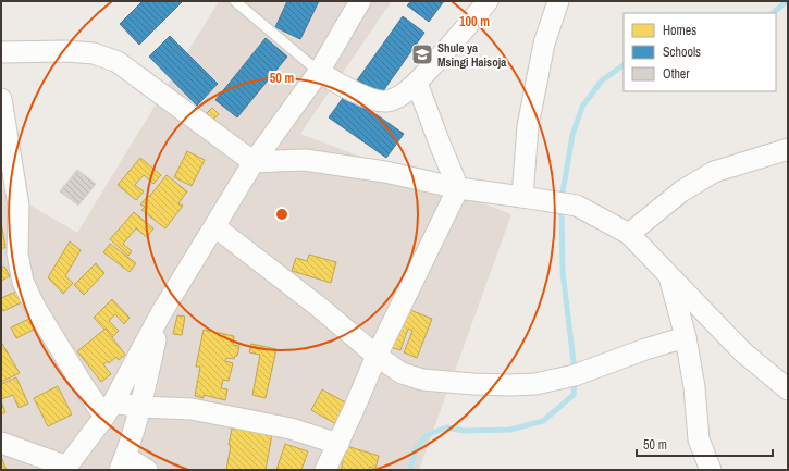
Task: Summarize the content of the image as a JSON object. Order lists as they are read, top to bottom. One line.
{"places":{"school or university":["Shule ya Msingi Haisoja"]},"legend":["Homes","Schools","Other"],"scale_bar":"50 m","rings":["100 m","50 m"]}
